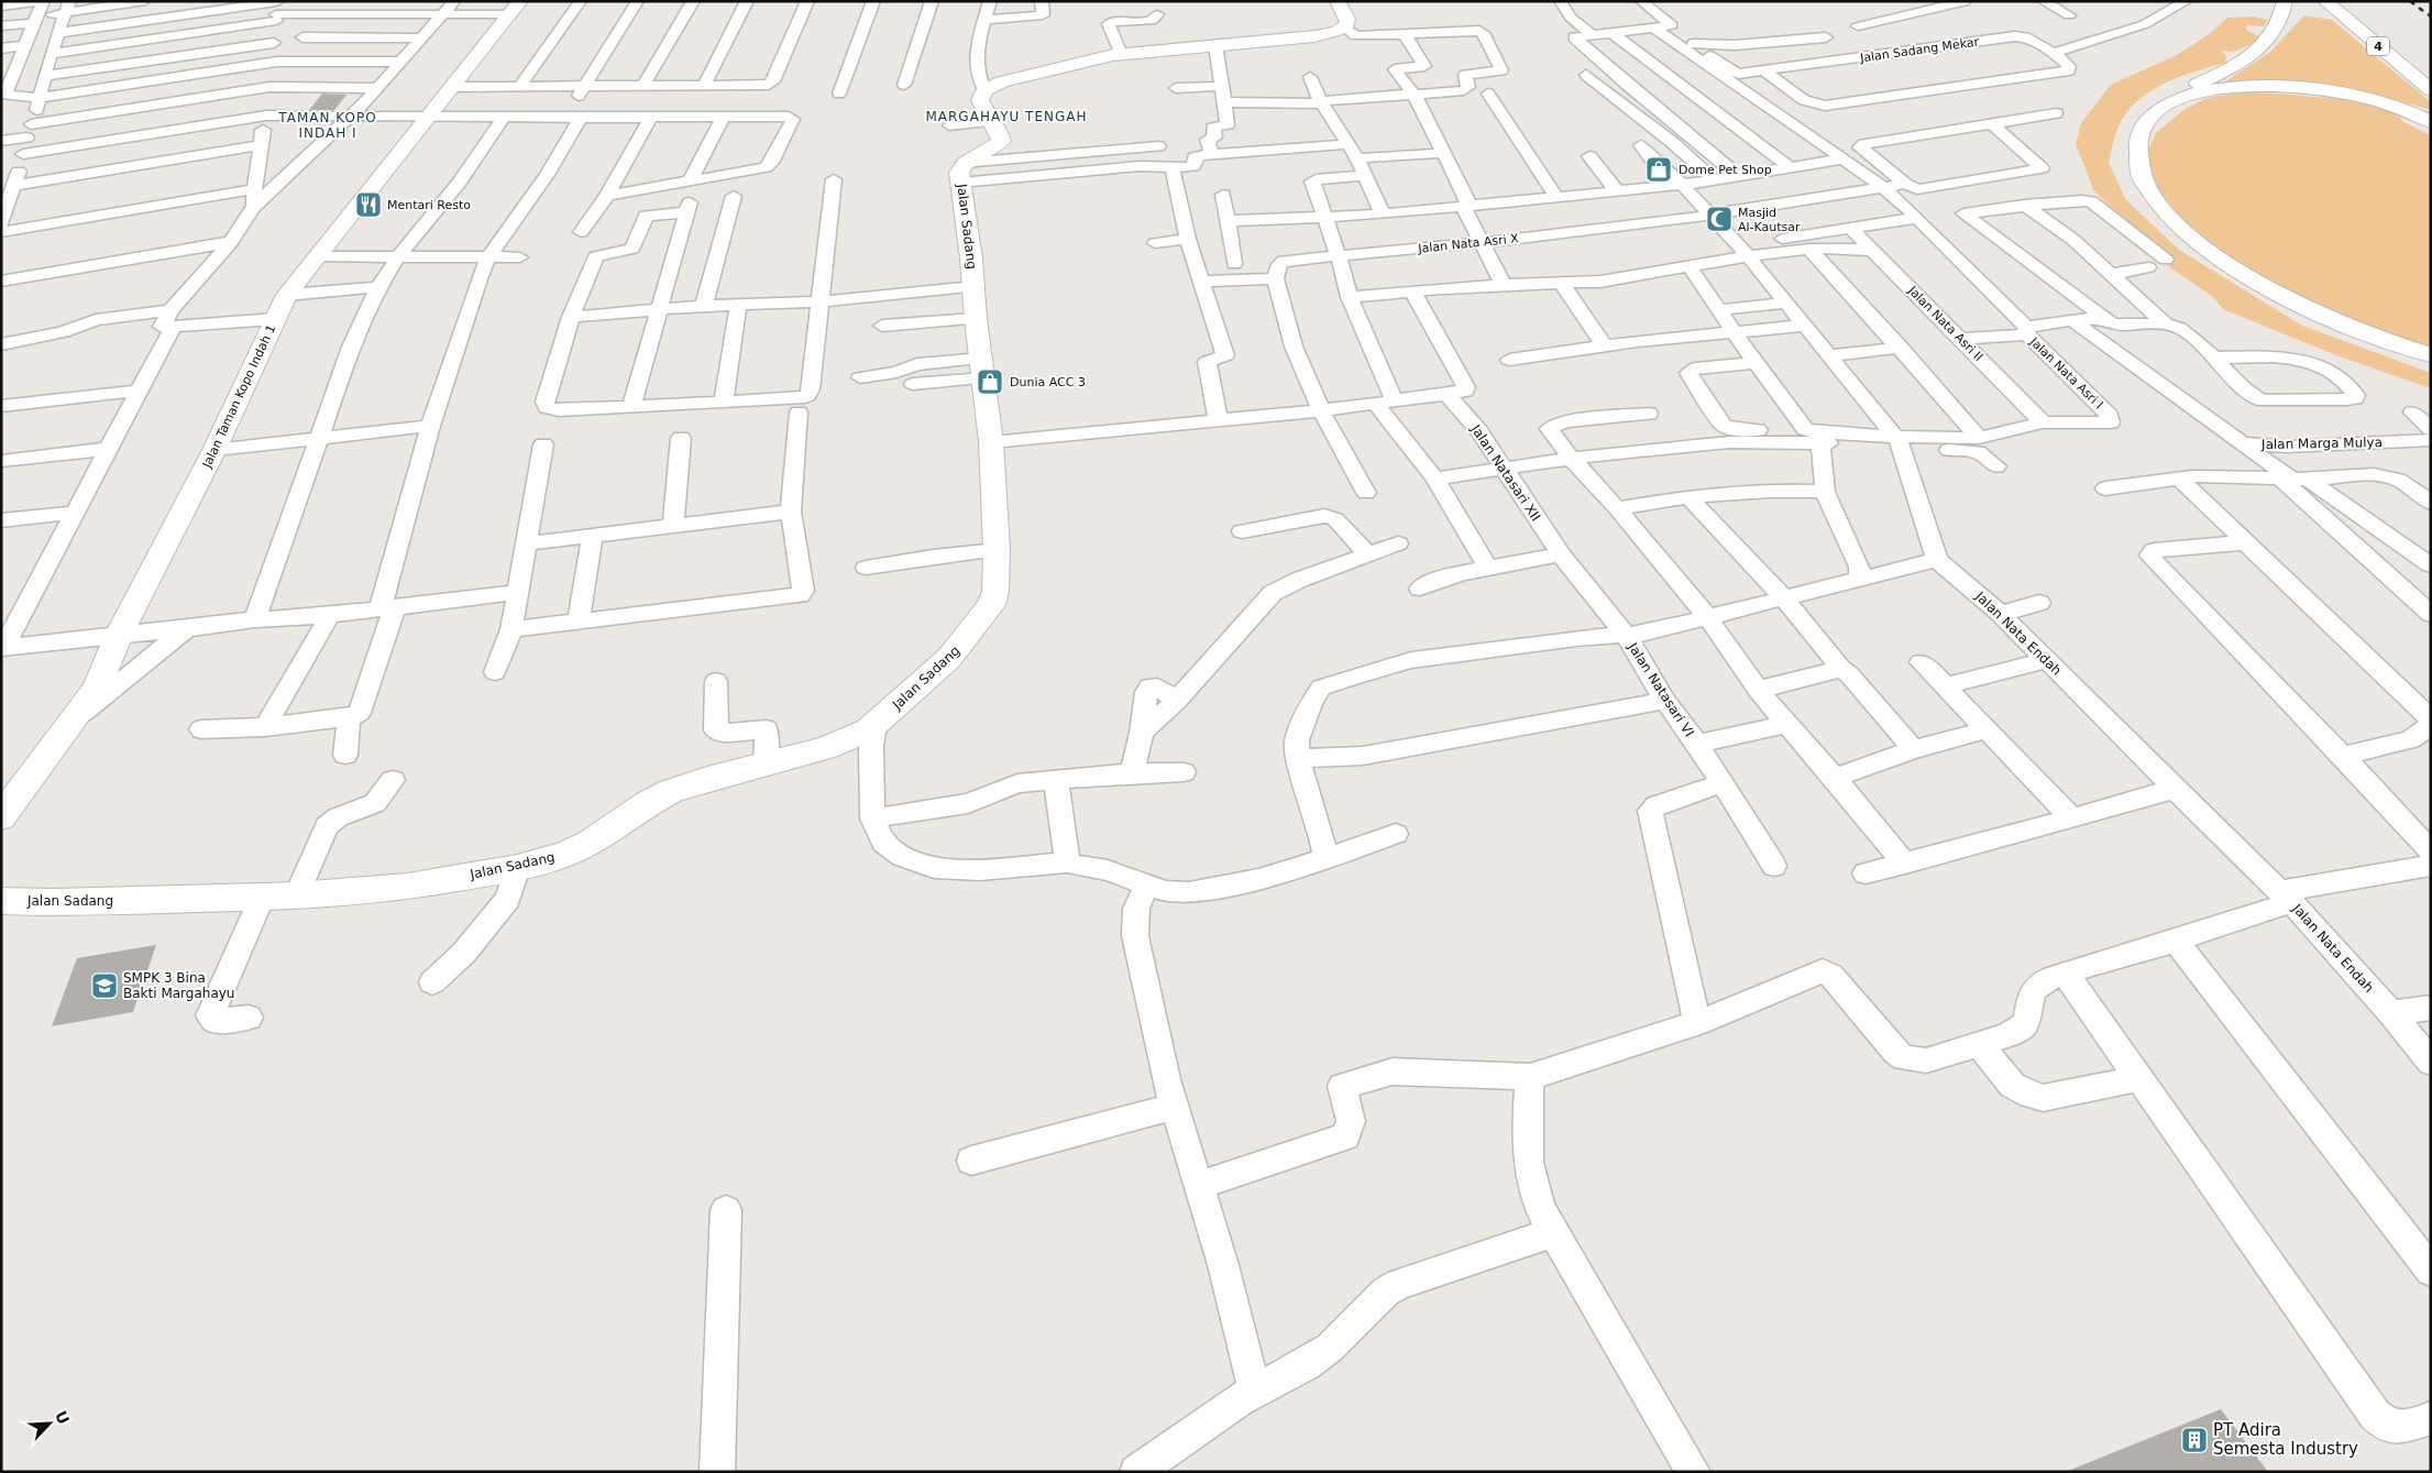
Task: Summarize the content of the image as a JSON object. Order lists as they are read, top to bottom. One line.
{"streets":{"main road":["4","Jalan Sadang","Jalan Taman Kopo Indah 1"],"street":["Jalan Sadang Mekar","Jalan Nata Asri X","Jalan Nata Asri II","Jalan Nata Asri I","Jalan Marga Mulya","Jalan Natasari XII","Jalan Nata Endah","Jalan Natasari VI"]},"crossings":[["Jalan Nata Asri II","Jalan Nata Asri I"],["Jalan Natasari XII","Jalan Natasari VI"]],"districts":["MARGAHAYU TENGAH","TAMAN KOPO INDAH I"],"places":{"shop":["Dome Pet Shop","Dunia ACC 3"],"restaurant":["Mentari Resto"],"mosque":["Masjid Al-Kautsar"],"school or university":["SMPK 3 Bina Bakti Margahayu"],"building":["PT Adira Semesta Industry"]},"north":"top right"}
